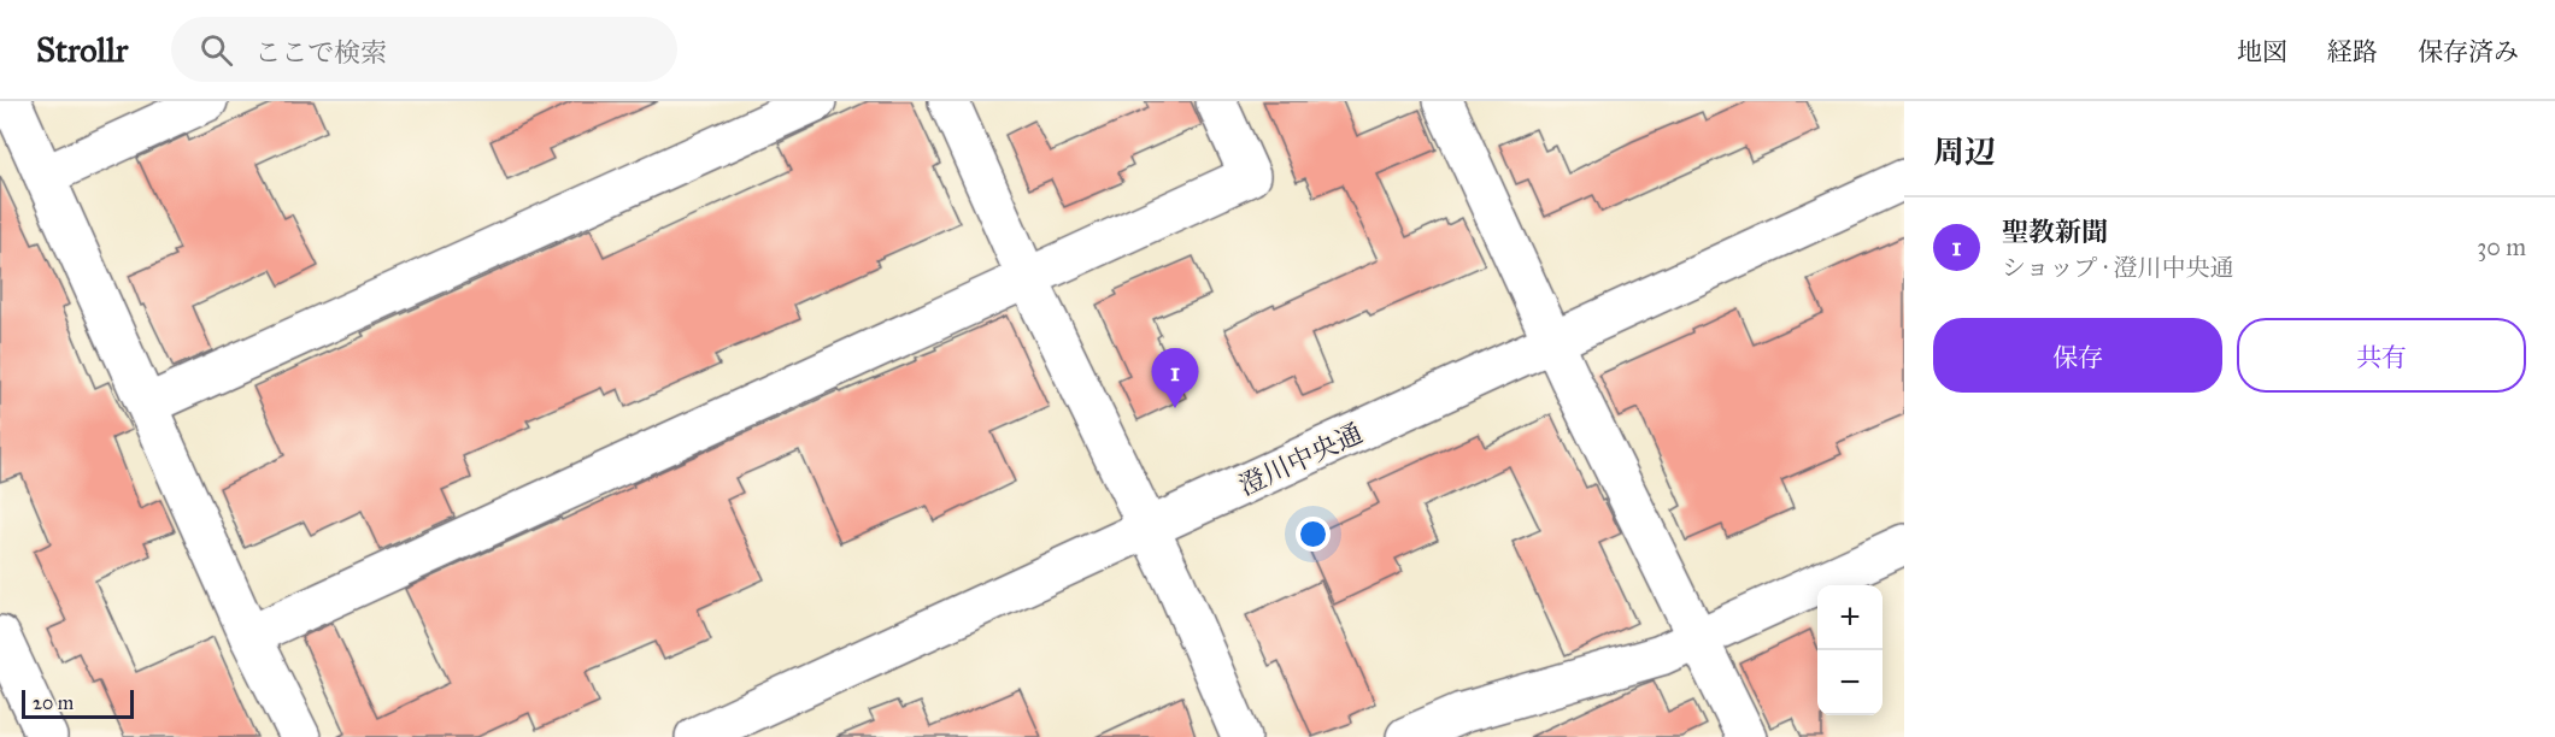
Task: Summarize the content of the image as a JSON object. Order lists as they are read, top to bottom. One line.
{"streets":{"street":["澄川中央通"]},"scale_bar":"20 m","page":{"header":"Strollr","search":"ここで検索","nav":["地図","経路","保存済み"],"heading":"周辺","list":[{"mark":"1","name":"聖教新聞","note":"ショップ · 澄川中央通","value":"30 m"}],"buttons":["保存","共有"],"pins":"1","map_buttons":["+","−"],"scale":"20 m"}}
